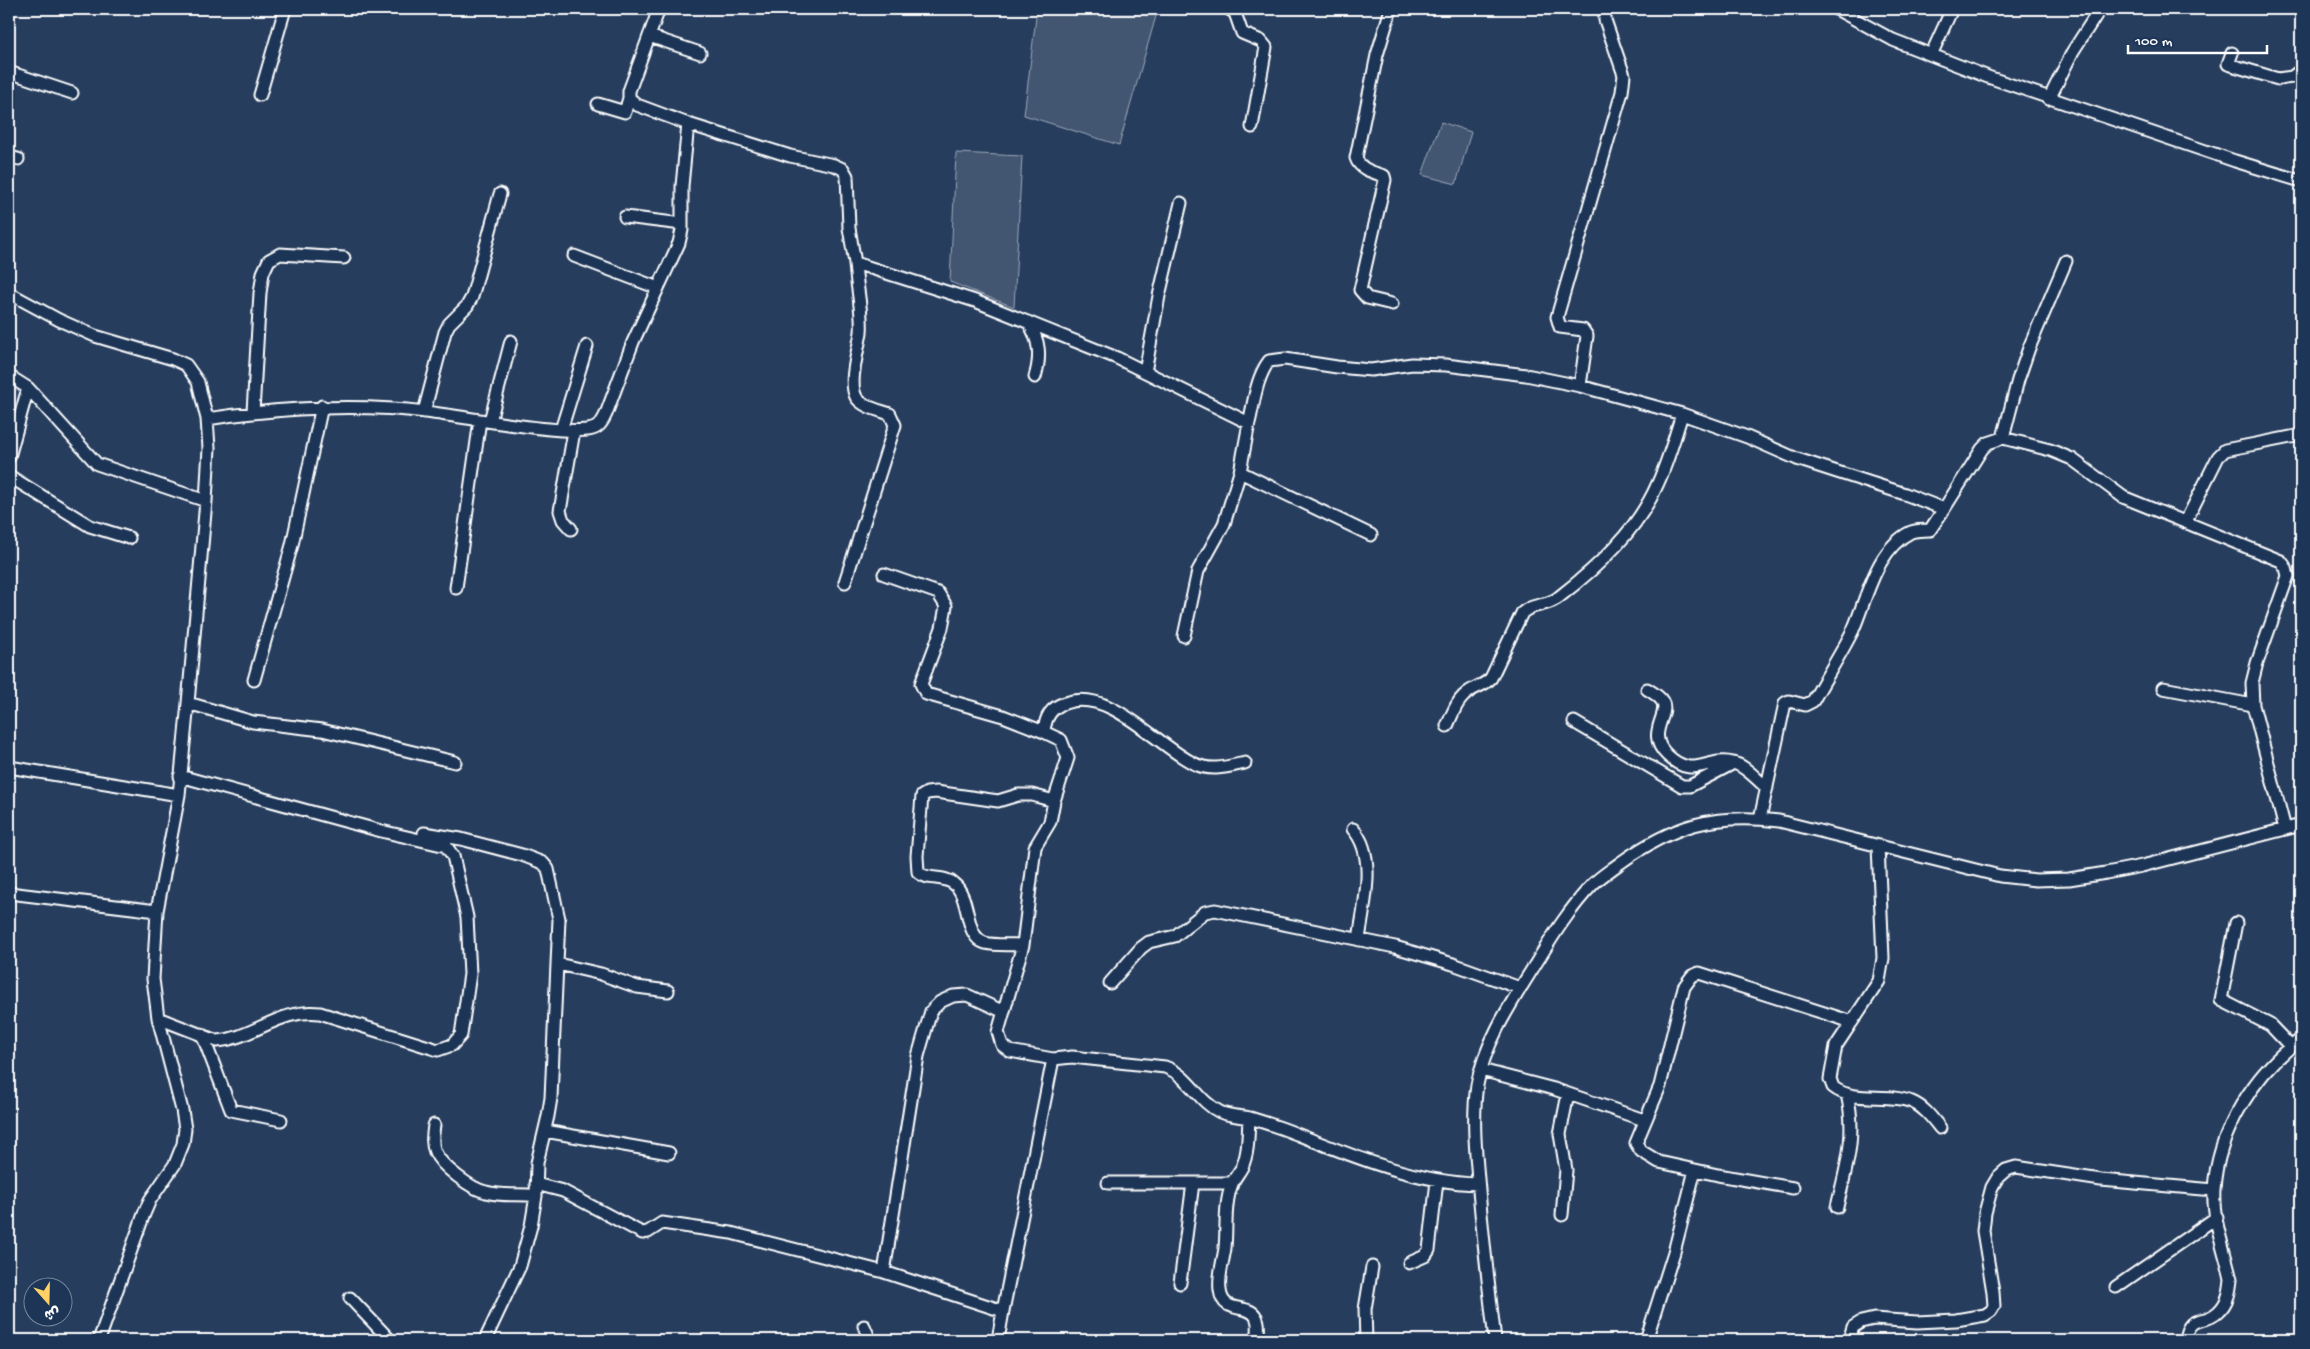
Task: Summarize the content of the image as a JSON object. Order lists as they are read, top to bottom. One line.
{"scale_bar":"100 m","north":"bottom"}
